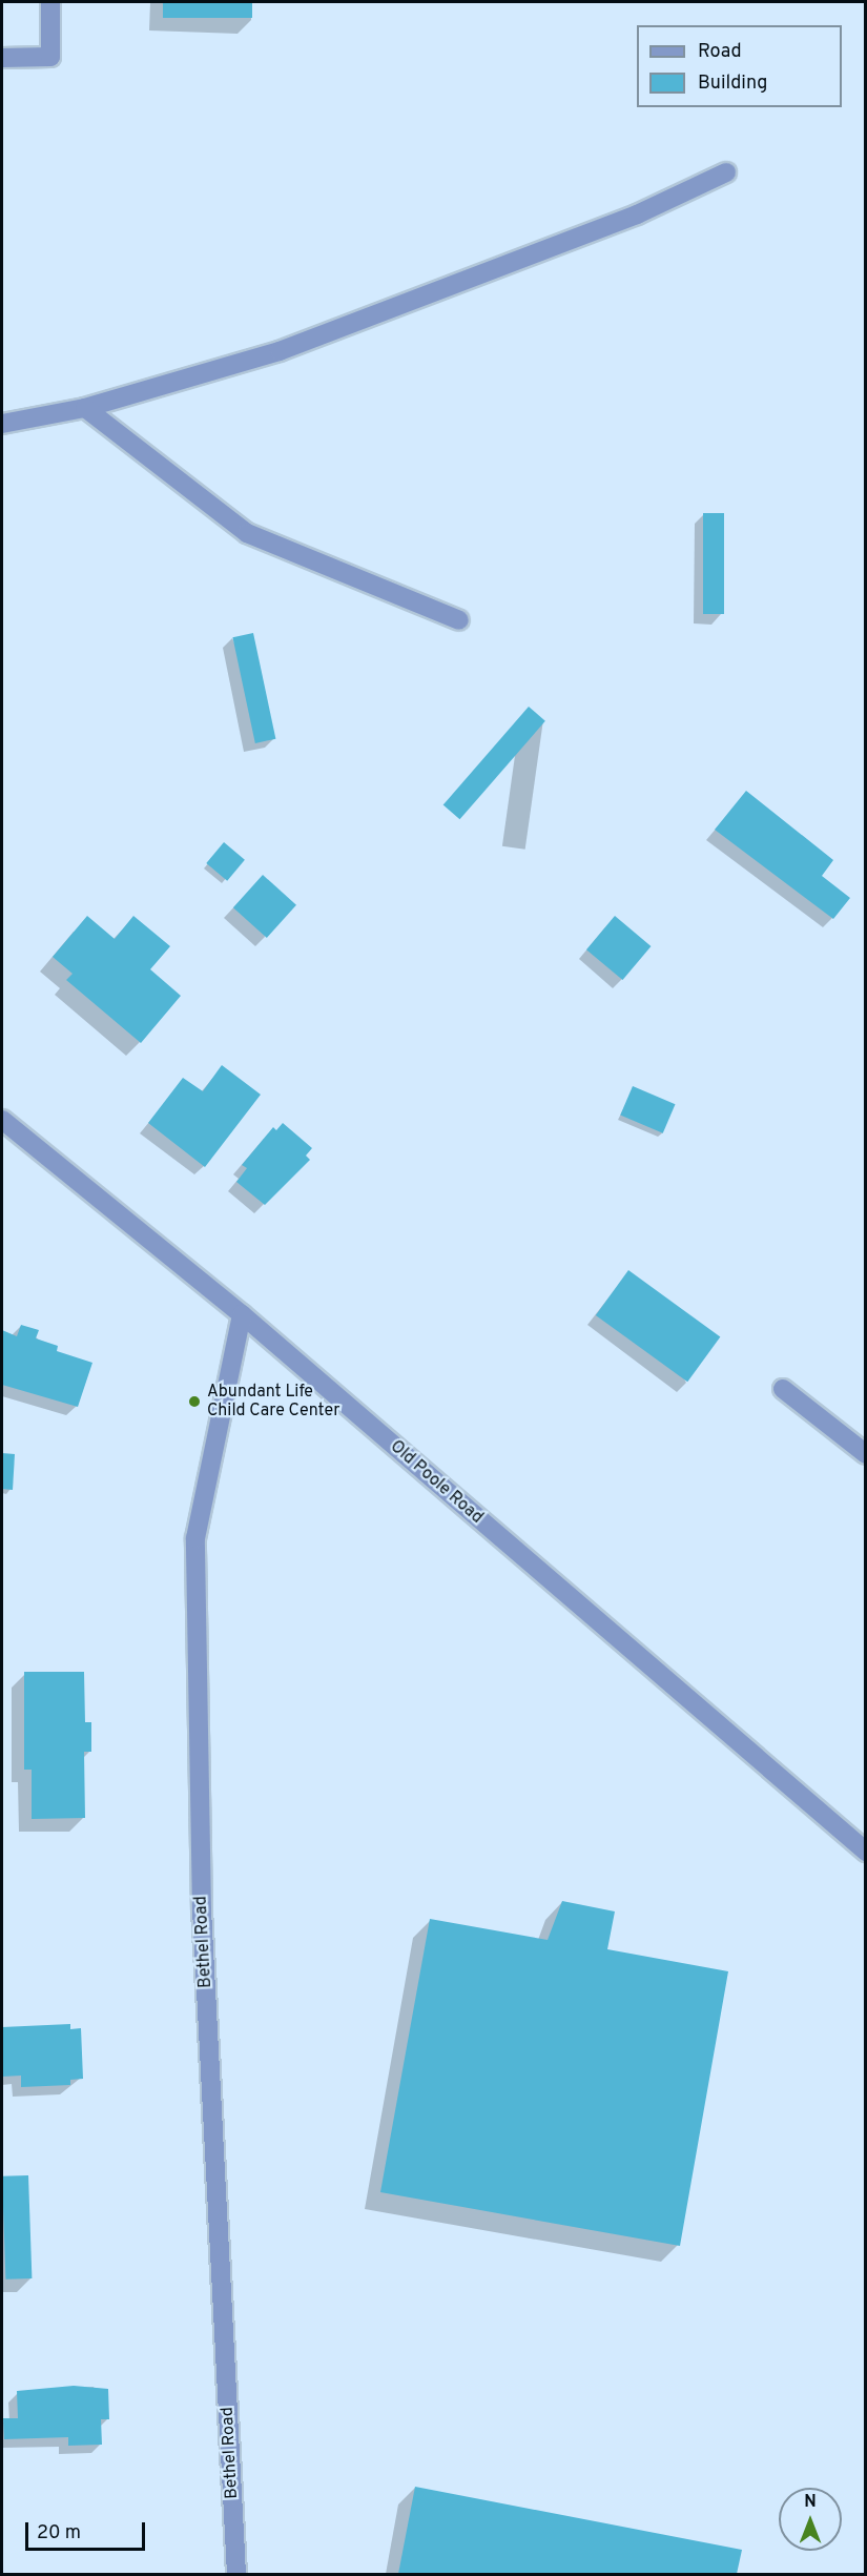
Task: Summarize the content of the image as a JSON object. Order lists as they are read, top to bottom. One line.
{"streets":{"street":["Old Poole Road","Bethel Road"]},"crossings":[["Old Poole Road","Bethel Road"]],"places":["Abundant Life Child Care Center"],"legend":["Road","Building"],"scale_bar":"20 m","north":"top"}
